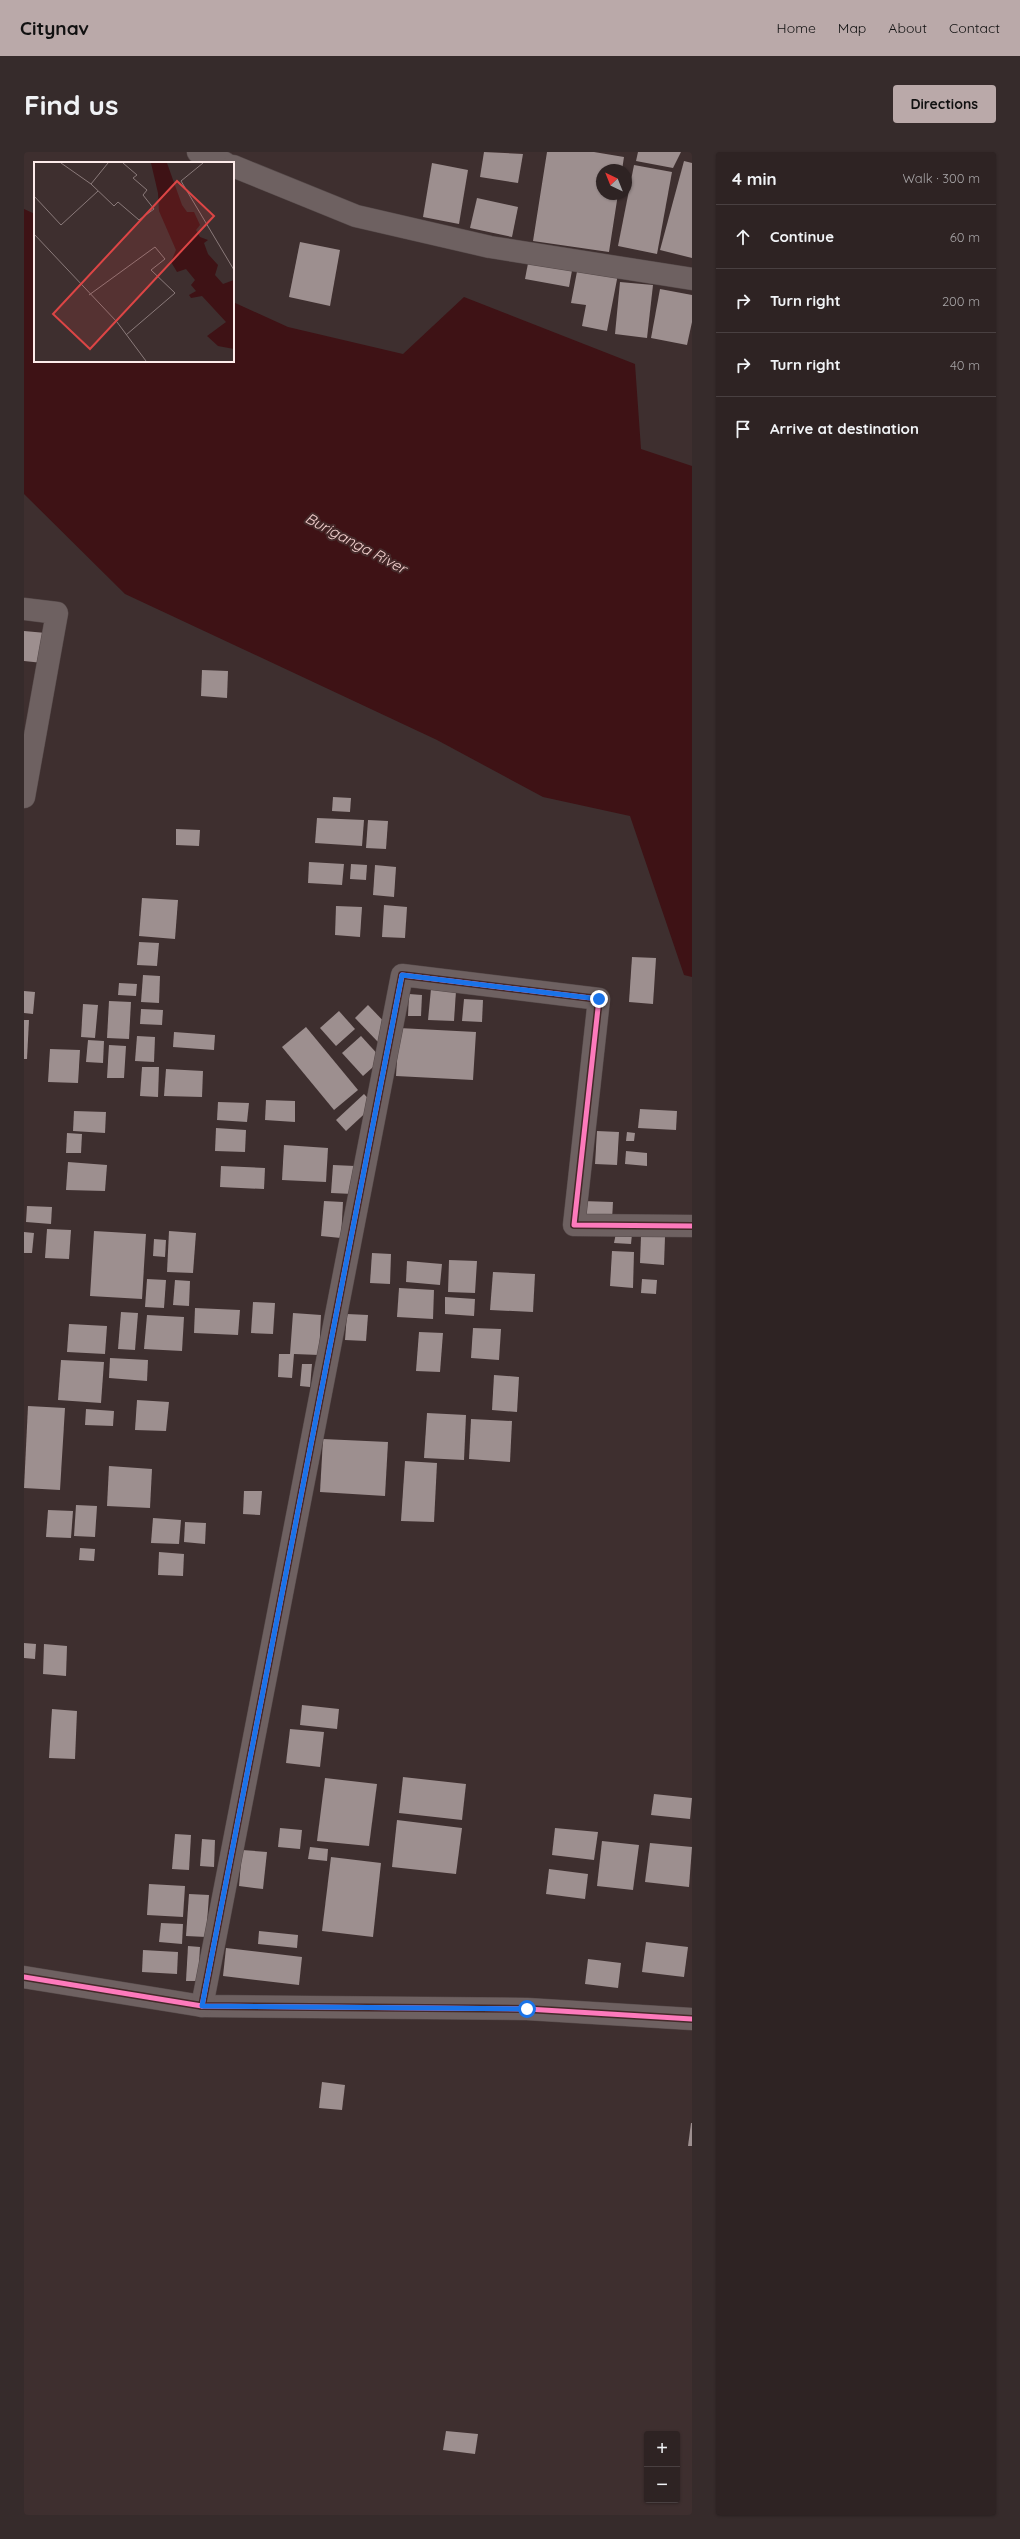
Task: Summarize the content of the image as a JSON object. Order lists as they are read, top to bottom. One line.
{"water":["Buriganga River"],"north":"top left","page":{"header":"Citynav","nav":["Home","Map","About","Contact"],"buttons":"Directions","title":"Find us","heading":["4 min","Walk · 300 m"],"list":[["Continue","60 m"],["Turn right","200 m"],["Turn right","40 m"],"Arrive at destination"],"map_buttons":["+","−"]}}
